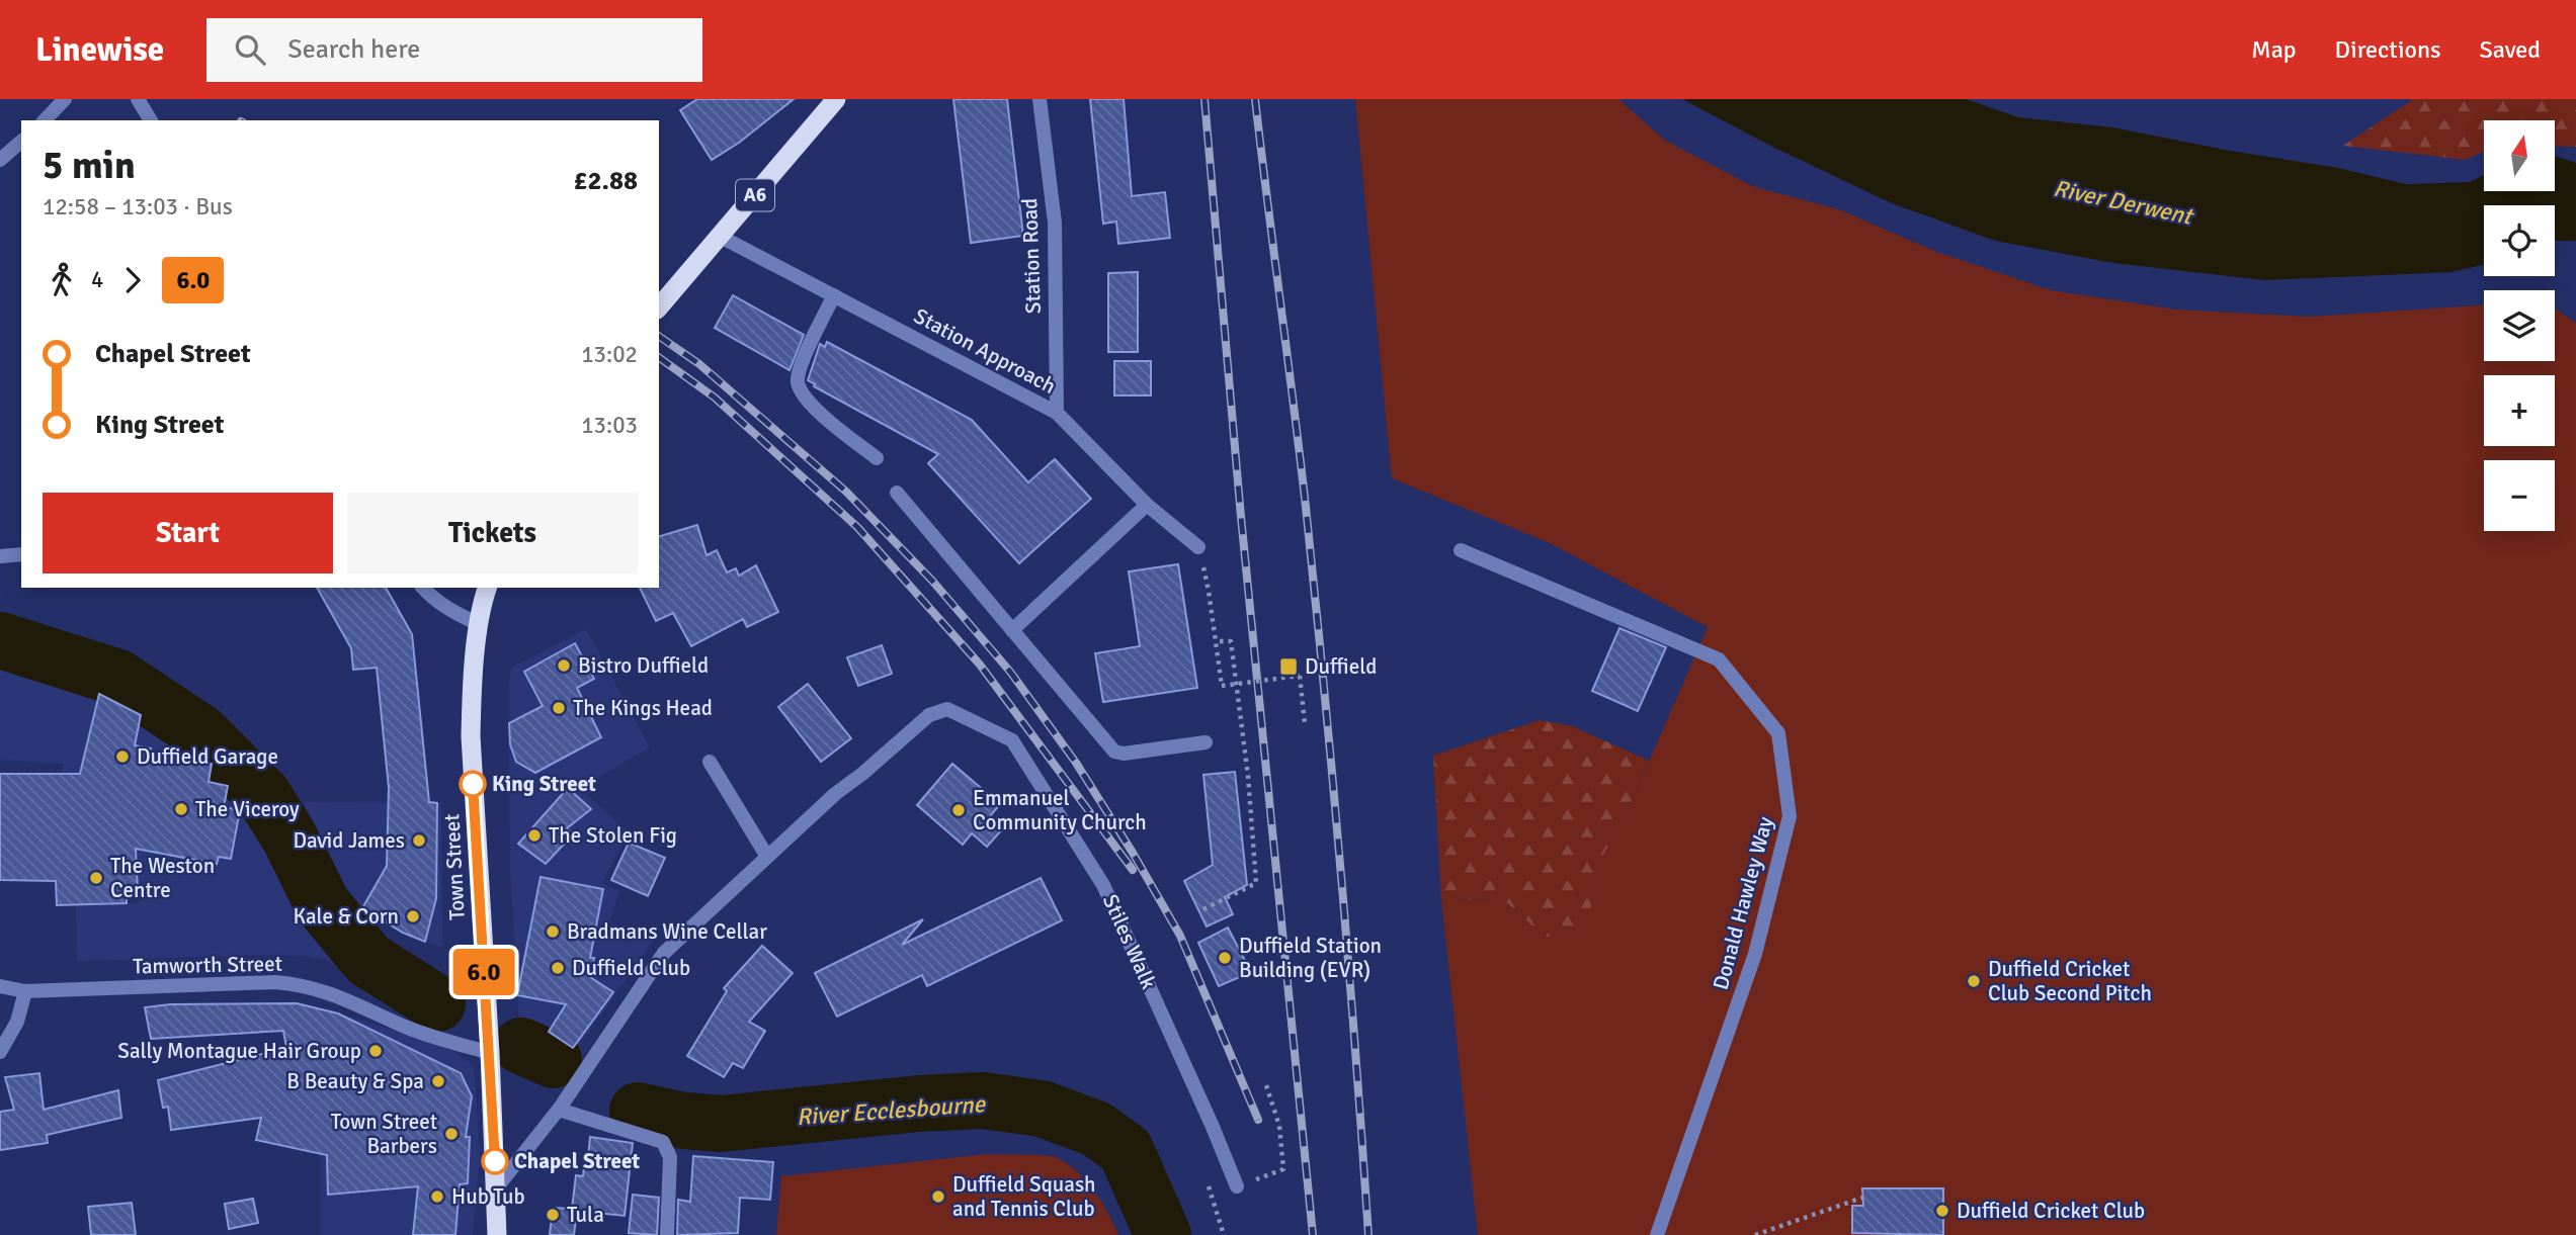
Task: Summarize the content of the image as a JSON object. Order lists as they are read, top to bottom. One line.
{"streets":{"highway":["A6","Town Street"],"street":["Station Road","Station Approach","Donald Hawley Way","Tamworth Street"]},"crossings":[["A6","Station Approach"],["Station Road","Station Approach"],["Town Street","Tamworth Street"]],"water":["River Derwent","River Ecclesbourne"],"places":{"other":["Bistro Duffield","The Kings Head","Duffield Garage","King Street","The Viceroy","Emmanuel Community Church","The Stolen Fig","David James","The Weston Centre","Kale & Corn","Bradmans Wine Cellar","Duffield Station Building (EVR)","Duffield Club","Duffield Cricket Club Second Pitch","Sally Montague Hair Group","B Beauty & Spa","Town Street Barbers","Chapel Street","Hub Tub","Duffield Squash and Tennis Club","Duffield Cricket Club","Tula"],"transit":["Duffield"]},"lines":["bus line 6.0"],"north":"top","page":{"header":"Linewise","search":"Search here","nav":["Map","Directions","Saved"],"on_map":"6.0","map_buttons":["+","−"],"heading":["5 min","12:58 – 13:03 · Bus","£2.88"],"legs":["4","6.0"],"list":[{"name":"Chapel Street","value":"13:02"},{"name":"King Street","value":"13:03"}],"buttons":["Start","Tickets"]}}
